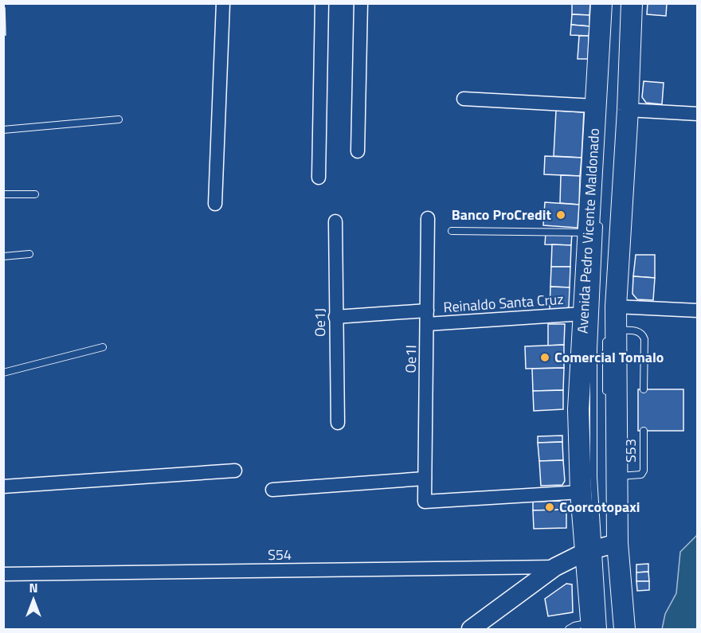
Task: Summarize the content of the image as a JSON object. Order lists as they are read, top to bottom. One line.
{"streets":{"main road":["Avenida Pedro Vicente Maldonado"],"street":["Reinaldo Santa Cruz","Oe1J","Oe1I","S54"],"lane":["S53"]},"crossings":[["Avenida Pedro Vicente Maldonado","Reinaldo Santa Cruz"],["Avenida Pedro Vicente Maldonado","Oe1I"],["Avenida Pedro Vicente Maldonado","S53"],["Reinaldo Santa Cruz","Oe1J"],["Reinaldo Santa Cruz","Oe1I"]],"places":["Banco ProCredit","Comercial Tomalo","Coorcotopaxi"],"north":"top"}
